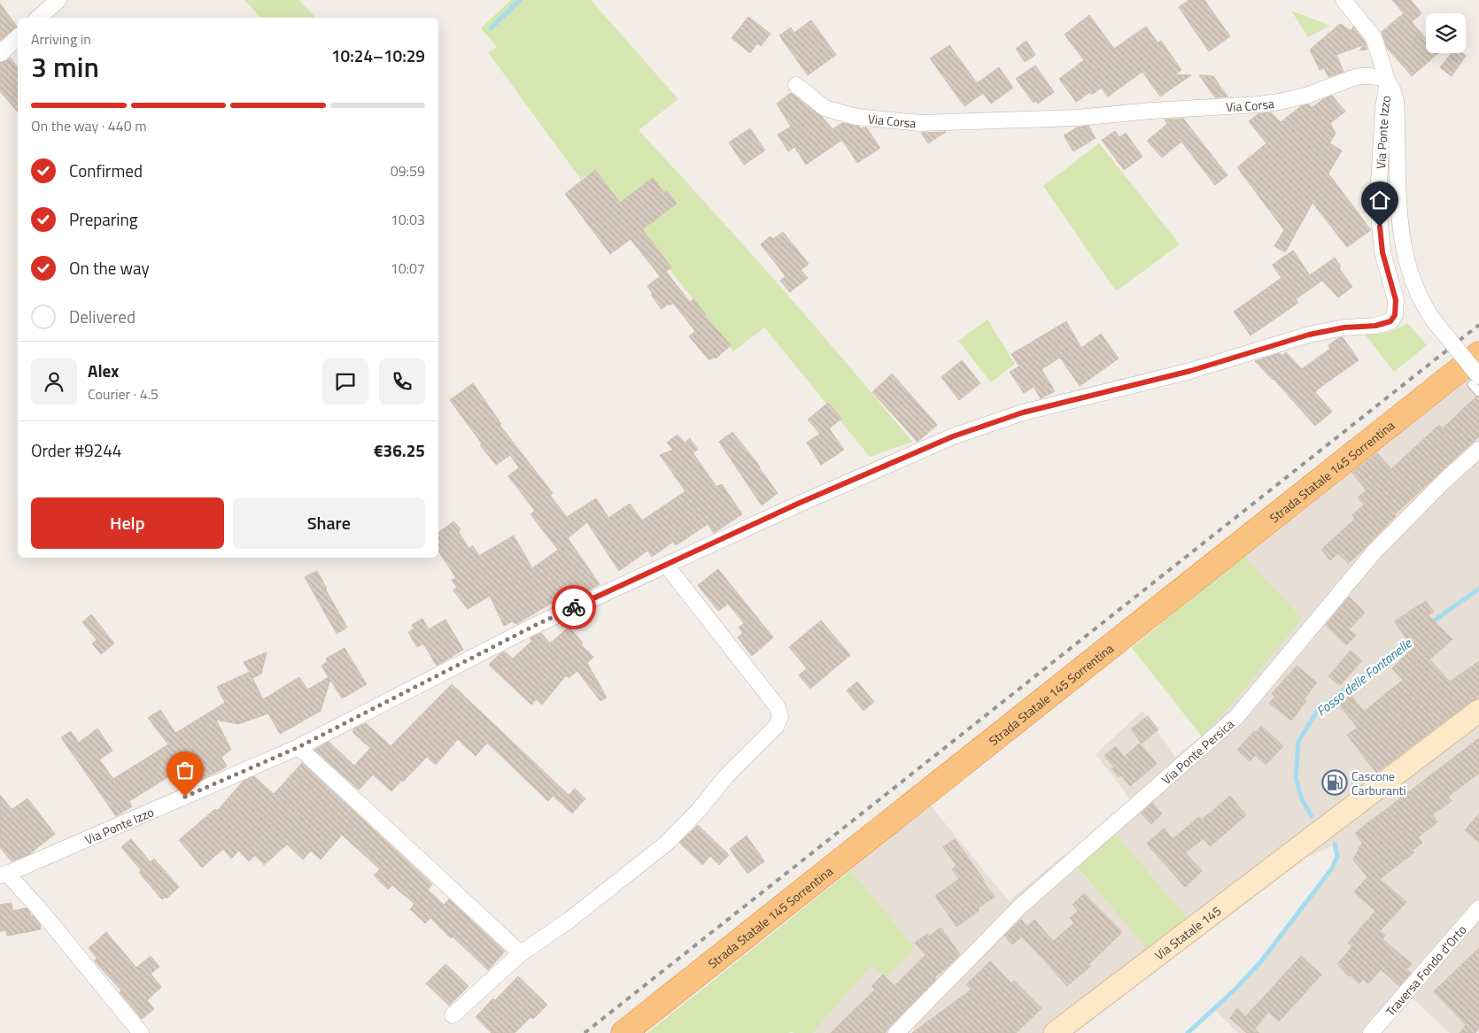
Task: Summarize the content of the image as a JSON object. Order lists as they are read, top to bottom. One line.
{"streets":{"highway":["Strada Statale 145 Sorrentina"],"main road":["Via Statale 145"],"street":["Via Corsa","Via Ponte Izzo","Via Ponte Persica","Traversa Fondo d'Orto"]},"crossings":[["Via Corsa","Via Ponte Izzo"]],"water":["Fosso delle Fontanelle"],"places":{"fuel station":["Cascone Carburanti"]},"page":{"heading":["3 min","Arriving in","10:24–10:29"],"panel":["Alex","Courier · 4.5","Order #9244","€36.25"],"bar":"On the way · 440 m","list":[["Confirmed","09:59"],["Preparing","10:03"],["On the way","10:07"],"Delivered"],"buttons":["Help","Share"]}}
